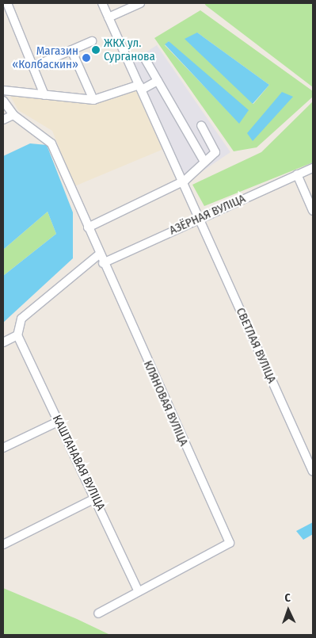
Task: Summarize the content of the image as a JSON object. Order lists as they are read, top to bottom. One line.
{"streets":{"street":["АЗЁРНАЯ ВУЛІЦА","СВЕТЛАЯ ВУЛІЦА","КЛЯНОВАЯ ВУЛІЦА","КАШТАНАВАЯ ВУЛІЦА"]},"crossings":[["АЗЁРНАЯ ВУЛІЦА","СВЕТЛАЯ ВУЛІЦА"],["АЗЁРНАЯ ВУЛІЦА","КЛЯНОВАЯ ВУЛІЦА"],["КЛЯНОВАЯ ВУЛІЦА","КАШТАНАВАЯ ВУЛІЦА"]],"places":["ЖКХ ул. Сурганова","Магазин «Колбаскин»"],"north":"top"}
